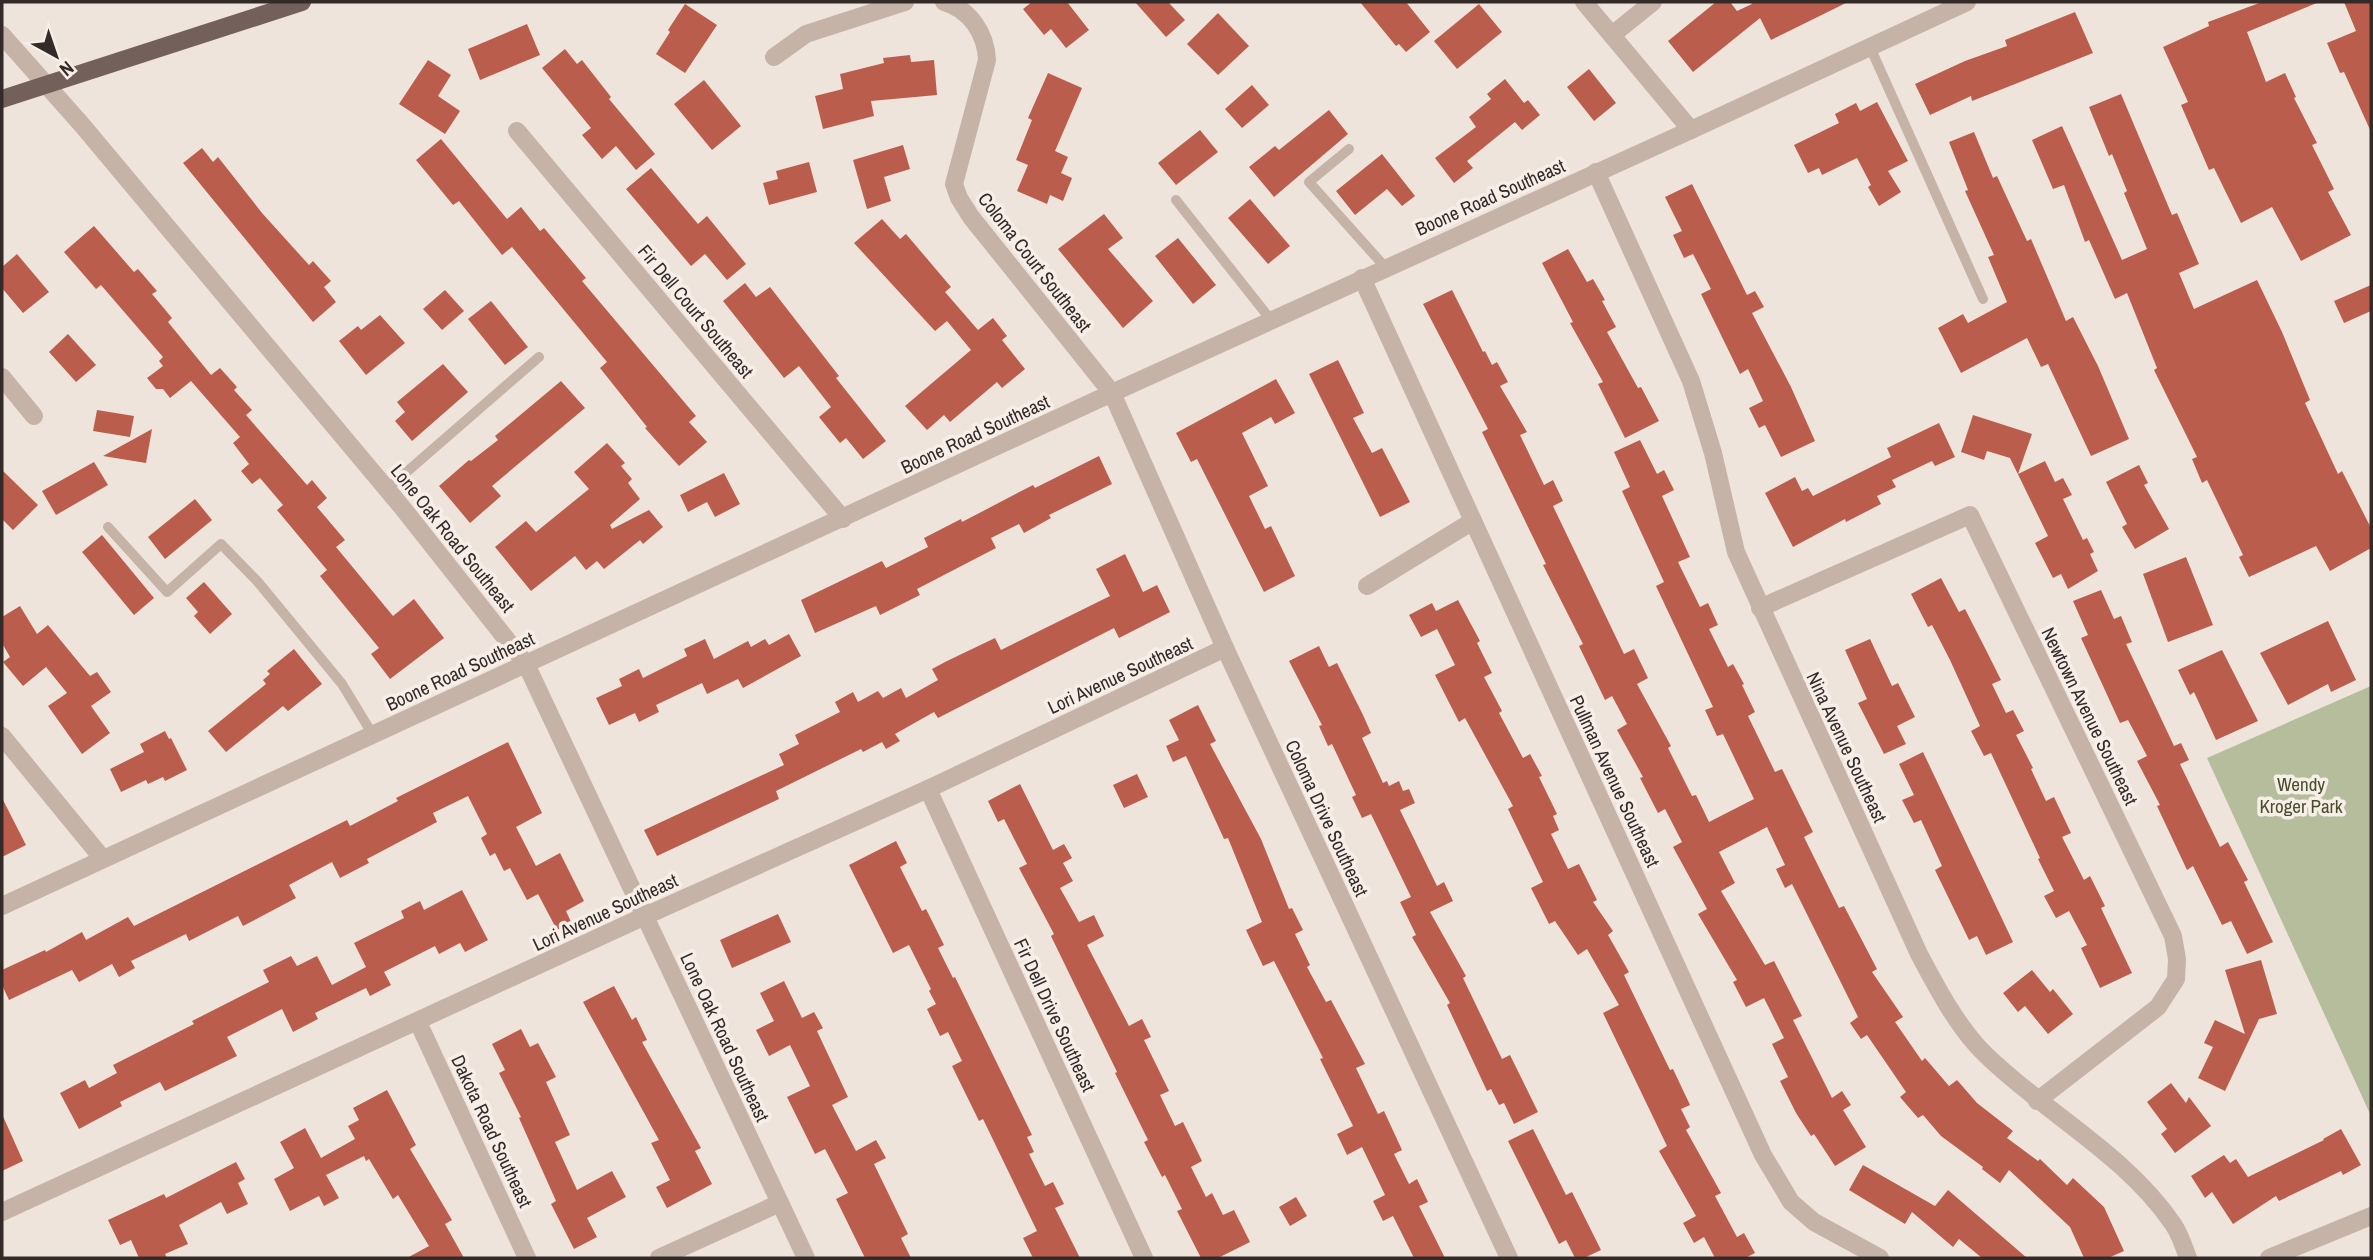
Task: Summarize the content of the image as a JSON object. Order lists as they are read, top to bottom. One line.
{"streets":{"street":["Boone Road Southeast","Coloma Court Southeast","Fir Dell Court Southeast","Lone Oak Road Southeast","Lori Avenue Southeast","Newtown Avenue Southeast","Nina Avenue Southeast","Pullman Avenue Southeast","Coloma Drive Southeast","Fir Dell Drive Southeast","Dakota Road Southeast"]},"crossings":[["Boone Road Southeast","Coloma Court Southeast"],["Boone Road Southeast","Fir Dell Court Southeast"],["Boone Road Southeast","Lone Oak Road Southeast"],["Boone Road Southeast","Nina Avenue Southeast"],["Boone Road Southeast","Pullman Avenue Southeast"],["Boone Road Southeast","Coloma Drive Southeast"],["Coloma Court Southeast","Coloma Drive Southeast"],["Lone Oak Road Southeast","Lori Avenue Southeast"],["Lori Avenue Southeast","Coloma Drive Southeast"],["Lori Avenue Southeast","Fir Dell Drive Southeast"],["Lori Avenue Southeast","Dakota Road Southeast"],["Newtown Avenue Southeast","Nina Avenue Southeast"]],"parks":["Wendy Kroger Park"],"north":"bottom right"}
